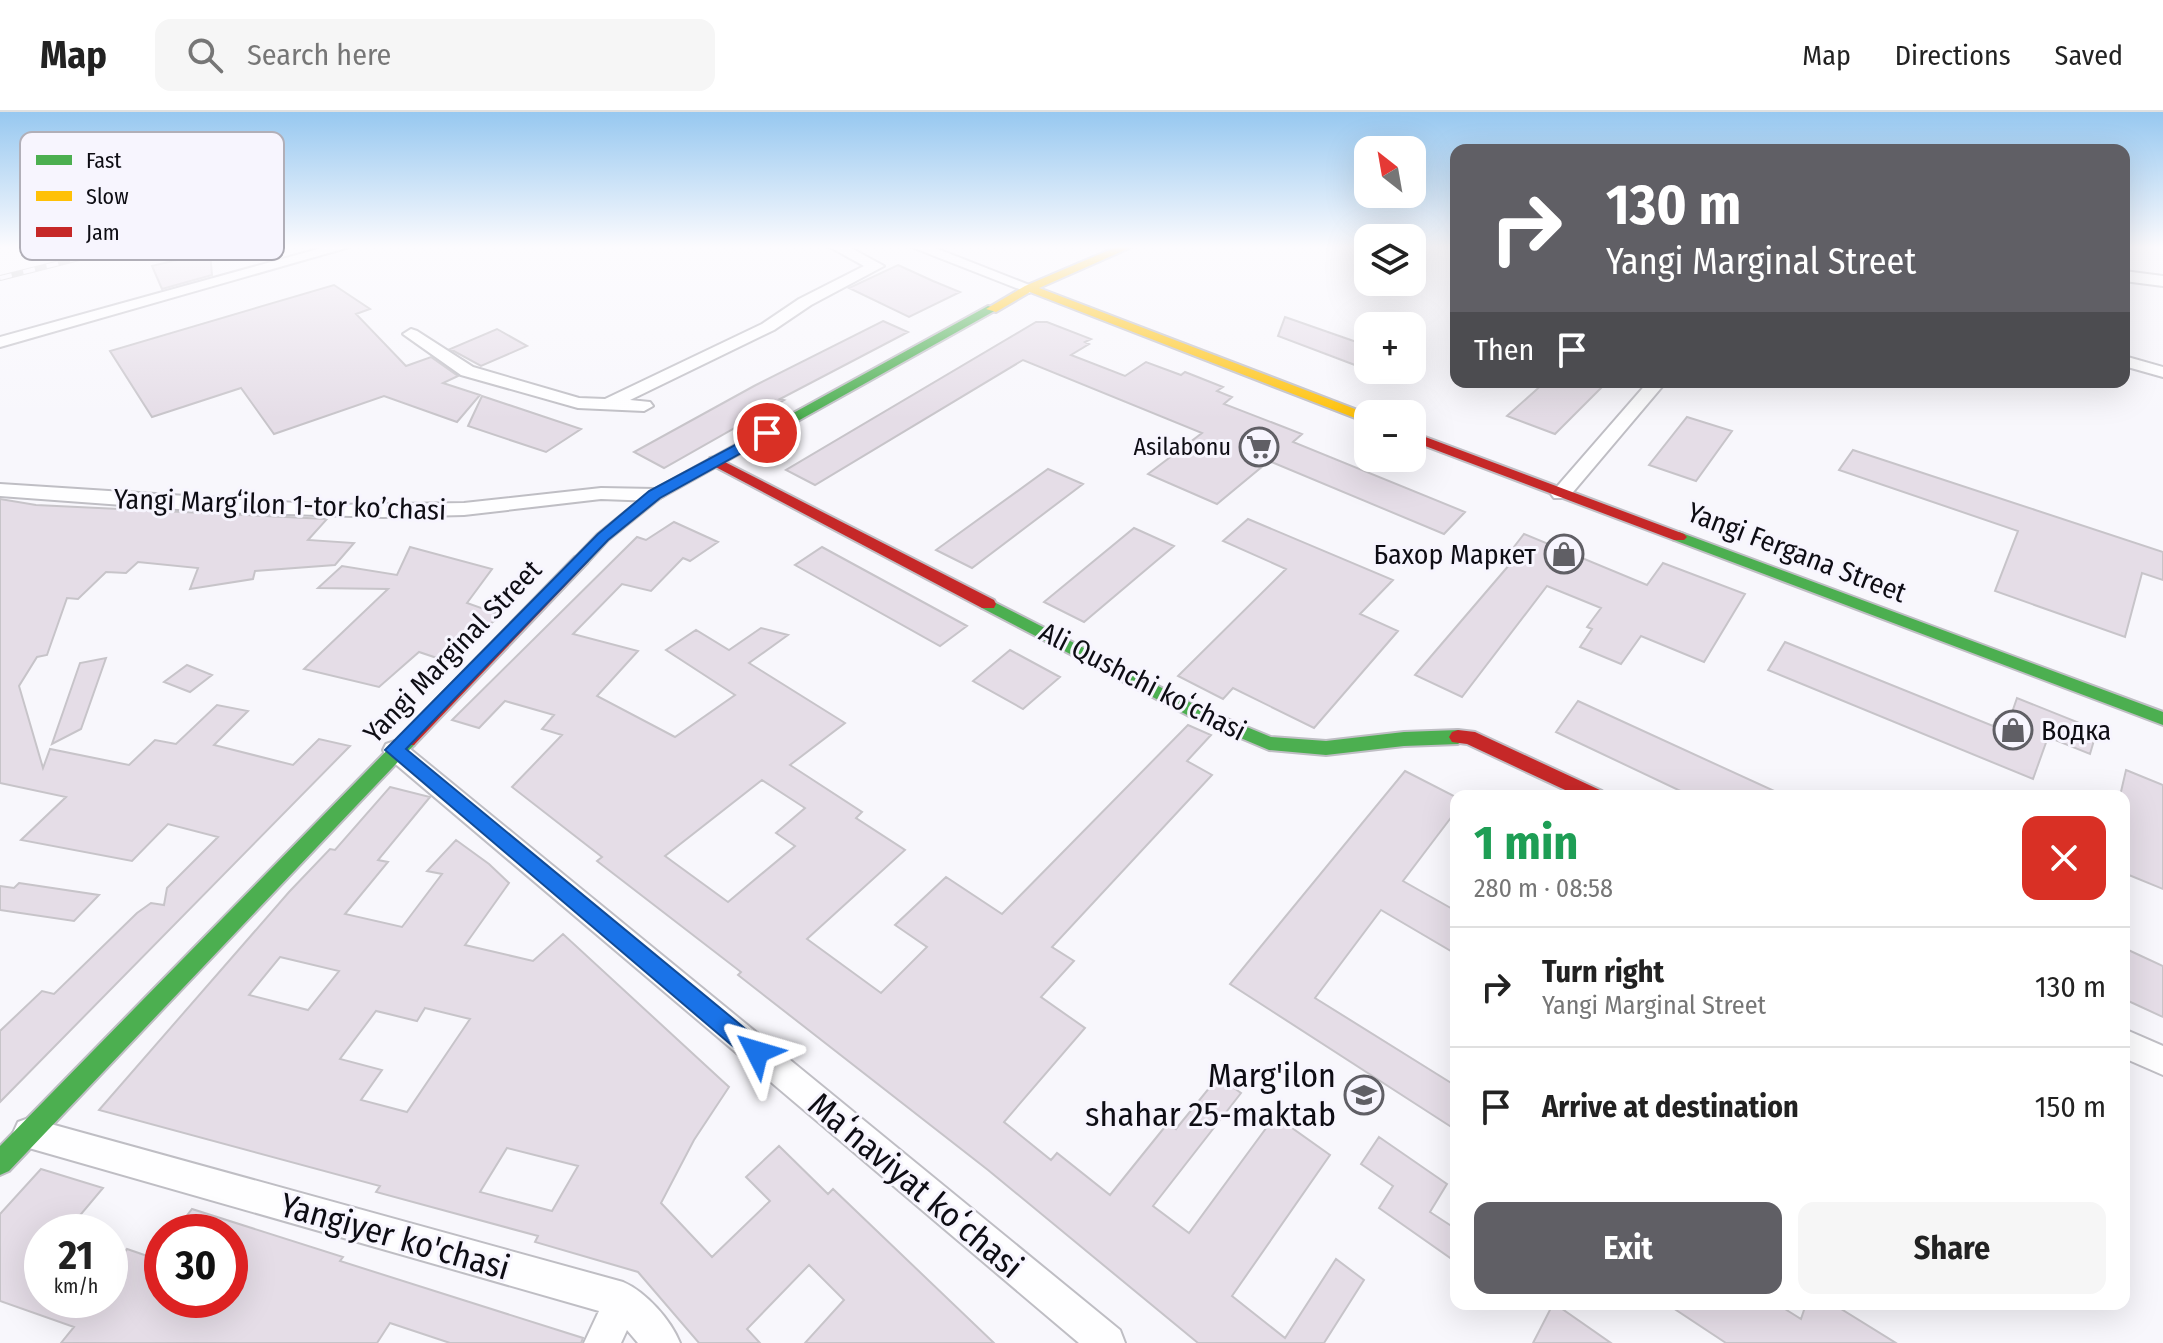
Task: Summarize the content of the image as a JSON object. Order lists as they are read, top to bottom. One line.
{"streets":{"main road":["Yangi Fergana Street","Yangi Marginal Street","Ali Qushchi koʻchasi"],"street":["Yangi Margʻilon 1-tor koʼchasi","Maʻnaviyat koʻchasi","Yangiyer ko'chasi"]},"crossings":[["Yangi Margʻilon 1-tor koʼchasi","Yangi Marginal Street"],["Yangi Marginal Street","Ali Qushchi koʻchasi"],["Yangi Marginal Street","Maʻnaviyat koʻchasi"],["Yangi Marginal Street","Yangiyer ko'chasi"]],"places":{"supermarket":["Asilabonu"],"shop":["Бахор Маркет","Водка"],"school or university":["Marg'ilon shahar 25-maktab"]},"legend":["Fast","Slow","Jam"],"north":"top left","page":{"header":"Map","search":"Search here","nav":["Map","Directions","Saved"],"map_buttons":["+","−"],"turn":["130 m","Yangi Marginal Street"],"then":"Then","heading":["1 min","280 m · 08:58"],"list":[{"name":"Turn right","note":"Yangi Marginal Street","value":"130 m"},{"name":"Arrive at destination","value":"150 m"}],"buttons":["Exit","Share"],"speed":"21 km/h","limit":"30"}}
